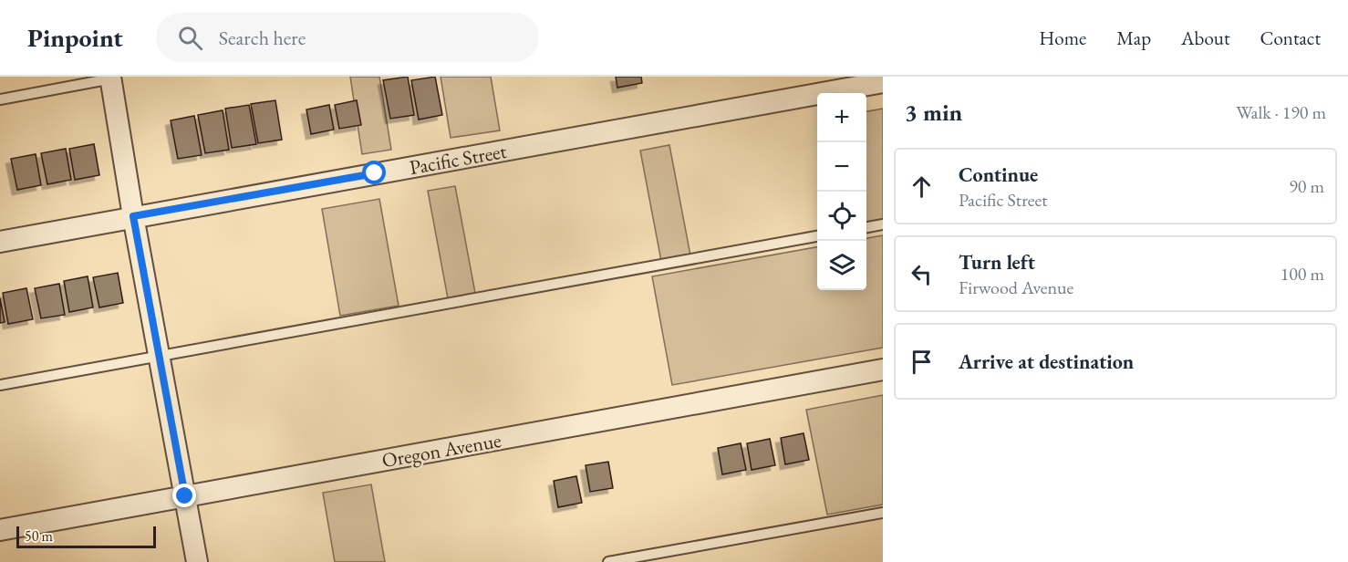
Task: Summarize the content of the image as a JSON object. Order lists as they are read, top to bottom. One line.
{"streets":{"street":["Pacific Street","Oregon Avenue"]},"scale_bar":"50 m","page":{"header":"Pinpoint","search":"Search here","nav":["Home","Map","About","Contact"],"heading":["3 min","Walk · 190 m"],"map_buttons":["+","−"],"list":[["Continue","Pacific Street","90 m"],["Turn left","Firwood Avenue","100 m"],"Arrive at destination"],"scale":"50 m"}}
